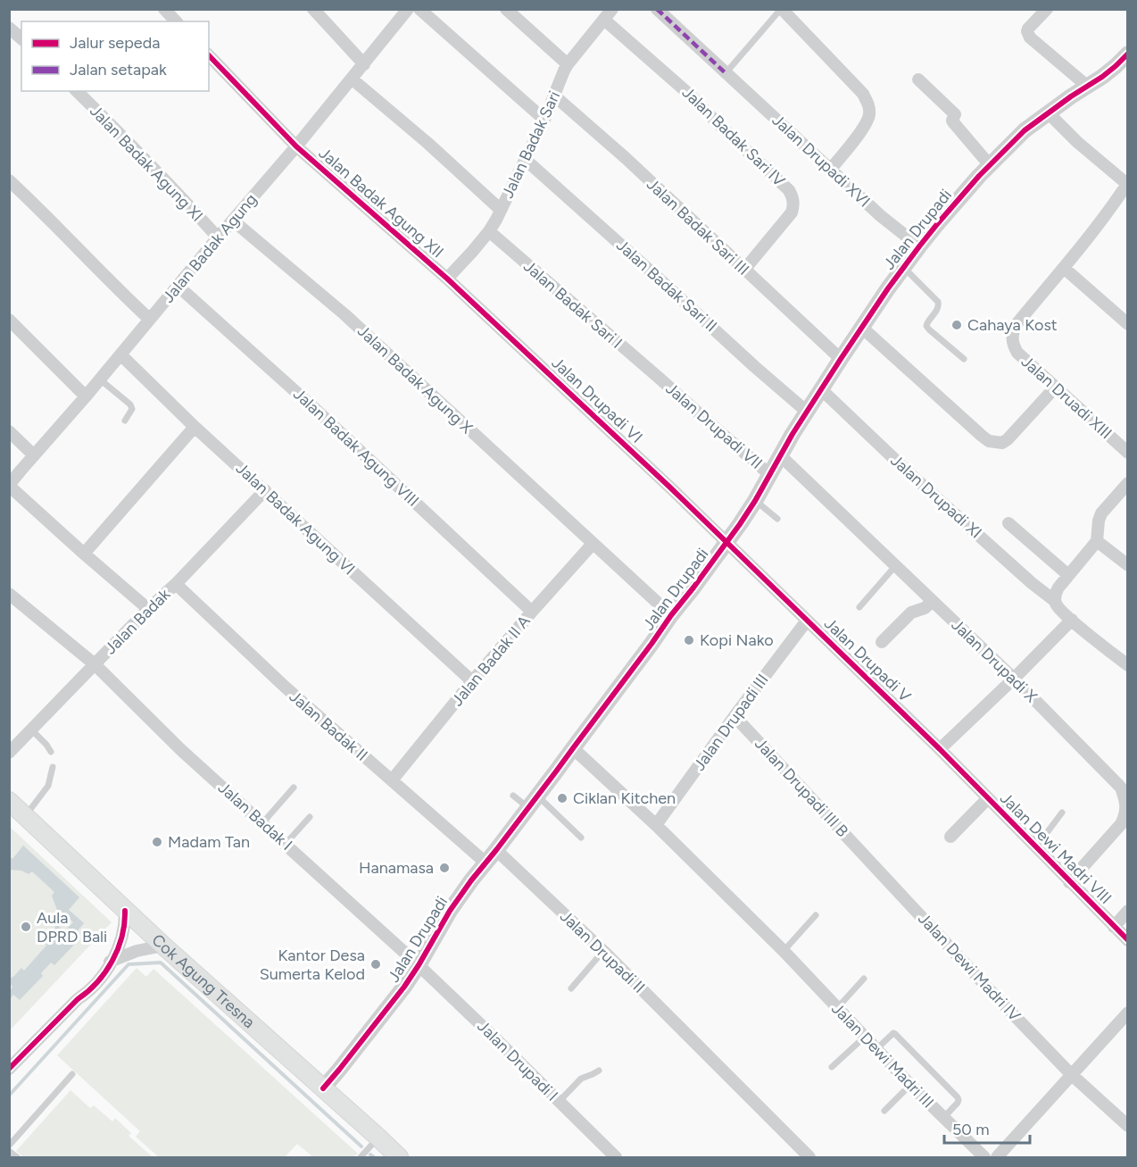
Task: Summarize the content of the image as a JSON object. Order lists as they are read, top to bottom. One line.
{"streets":{"main road":["Cok Agung Tresna"],"street":["Jalan Badak Sari IV","Jalan Badak Sari","Jalan Drupadi XVI","Jalan Badak Agung XI","Jalan Badak Agung XII","Jalan Badak Sari III","Jalan Drupadi","Jalan Badak Agung","Jalan Badak Sari II","Jalan Badak Sari I","Jalan Badak Agung X","Jalan Druadi XIII","Jalan Drupadi VI","Jalan Drupadi VII","Jalan Badak Agung VIII","Jalan Drupadi XI","Jalan Badak Agung VI","Jalan Badak","Jalan Drupadi V","Jalan Badak II A","Jalan Drupadi X","Jalan Drupadi III","Jalan Badak II","Jalan Drupadi III B","Jalan Badak I","Jalan Dewi Madri VIII","Jalan Drupadi II","Jalan Dewi Madri IV","Jalan Dewi Madri III","Jalan Drupadi I"]},"crossings":[["Jalan Badak Sari IV","Jalan Badak Sari"],["Jalan Badak Sari IV","Jalan Badak Sari III"],["Jalan Badak Sari","Jalan Badak Agung XII"],["Jalan Badak Sari","Jalan Badak Sari III"],["Jalan Badak Sari","Jalan Badak Sari II"],["Jalan Badak Sari","Jalan Badak Sari I"],["Jalan Badak Sari","Jalan Drupadi VI"],["Jalan Drupadi XVI","Jalan Drupadi"],["Jalan Badak Agung XI","Jalan Badak Agung"],["Jalan Badak Agung XII","Jalan Badak Agung"],["Jalan Badak Agung XII","Jalan Drupadi VI"],["Jalan Badak Sari III","Jalan Drupadi"],["Jalan Drupadi","Jalan Badak Sari II"],["Jalan Drupadi","Jalan Badak Agung X"],["Jalan Drupadi","Jalan Drupadi VI"],["Jalan Drupadi","Jalan Drupadi VII"],["Jalan Drupadi","Jalan Drupadi XI"],["Jalan Drupadi","Jalan Drupadi V"],["Jalan Drupadi","Jalan Drupadi X"],["Jalan Drupadi","Jalan Badak II"],["Jalan Drupadi","Jalan Badak I"],["Jalan Drupadi","Jalan Drupadi II"],["Jalan Drupadi","Cok Agung Tresna"],["Jalan Drupadi","Jalan Drupadi I"],["Jalan Badak Agung","Jalan Badak Agung X"],["Jalan Badak Agung","Jalan Badak Agung VIII"],["Jalan Badak Agung","Jalan Badak Agung VI"],["Jalan Badak Sari I","Jalan Drupadi VII"],["Jalan Badak Agung X","Jalan Badak II A"],["Jalan Drupadi VI","Jalan Drupadi V"],["Jalan Badak Agung VIII","Jalan Badak II A"],["Jalan Badak Agung VI","Jalan Badak"],["Jalan Badak Agung VI","Jalan Badak II A"],["Jalan Badak","Jalan Badak II"],["Jalan Badak","Jalan Badak I"],["Jalan Drupadi V","Jalan Drupadi III"],["Jalan Drupadi V","Jalan Dewi Madri VIII"],["Jalan Badak II A","Jalan Badak II"],["Jalan Drupadi X","Jalan Dewi Madri VIII"],["Jalan Drupadi III","Jalan Drupadi III B"],["Jalan Drupadi III B","Jalan Dewi Madri IV"],["Jalan Badak I","Jalan Drupadi I"]],"places":["Cahaya Kost","Kopi Nako","Ciklan Kitchen","Madam Tan","Hanamasa","Aula DPRD Bali","Kantor Desa Sumerta Kelod"],"legend":["Jalur sepeda","Jalan setapak"],"scale_bar":"50 m"}
